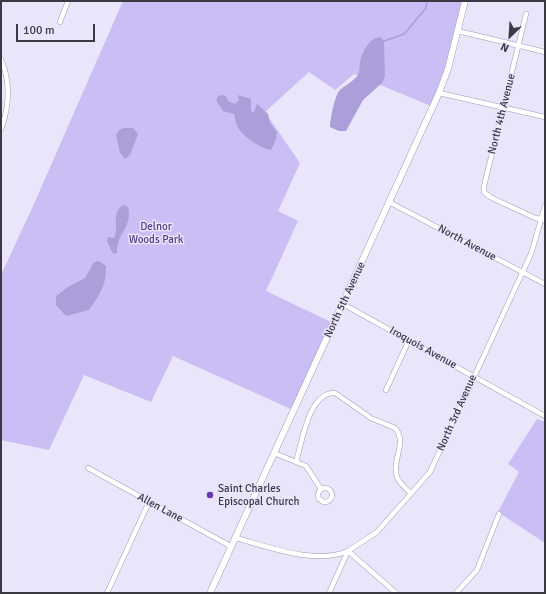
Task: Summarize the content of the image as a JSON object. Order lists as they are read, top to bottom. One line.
{"streets":{"main road":["North 5th Avenue"],"street":["North 4th Avenue","North Avenue","Iroquois Avenue","North 3rd Avenue","Allen Lane"]},"crossings":[["North 4th Avenue","North 3rd Avenue"],["North Avenue","North 5th Avenue"],["North Avenue","North 3rd Avenue"],["North 5th Avenue","Iroquois Avenue"],["North 5th Avenue","Allen Lane"],["Iroquois Avenue","North 3rd Avenue"]],"parks":["Delnor Woods Park"],"places":["Saint Charles Episcopal Church"],"scale_bar":"100 m","north":"bottom left"}
